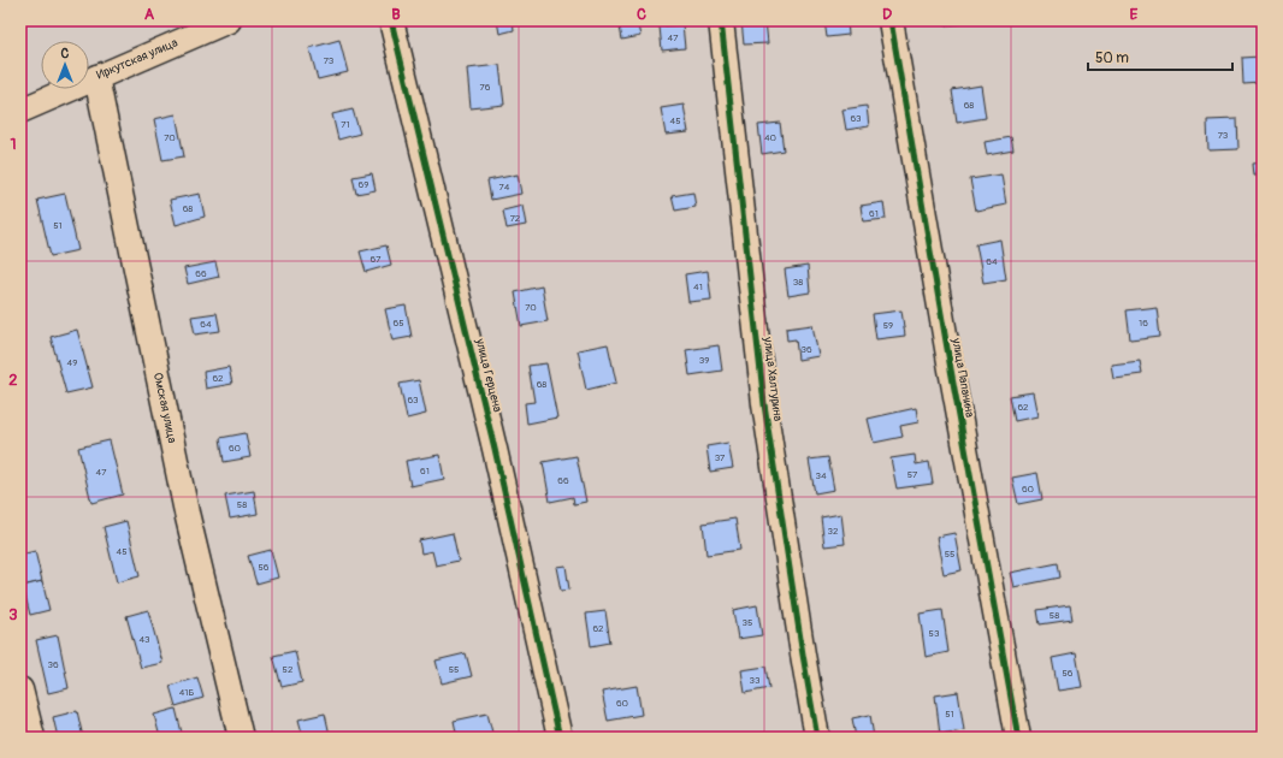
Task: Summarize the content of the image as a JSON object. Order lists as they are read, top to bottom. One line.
{"streets":{"street":["Иркутская улица","улица Герцена","улица Папанина","улица Халтурина","Омская улица"]},"crossings":[["Иркутская улица","Омская улица"]],"house_numbers":["47","73","76","68","63","45","71","73","70","40","69","74","68","61","72","51","67","64","66","38","41","70","65","16","64","59","36","39","49","62","68","63","62","60","37","61","47","57","34","66","60","58","32","45","55","56","58","35","62","53","43","36","52","55","56","33","41Б","60","51"],"scale_bar":"50 m","north":"top","grid":{"columns":["A","B","C","D","E"],"rows":["1","2","3"]}}
